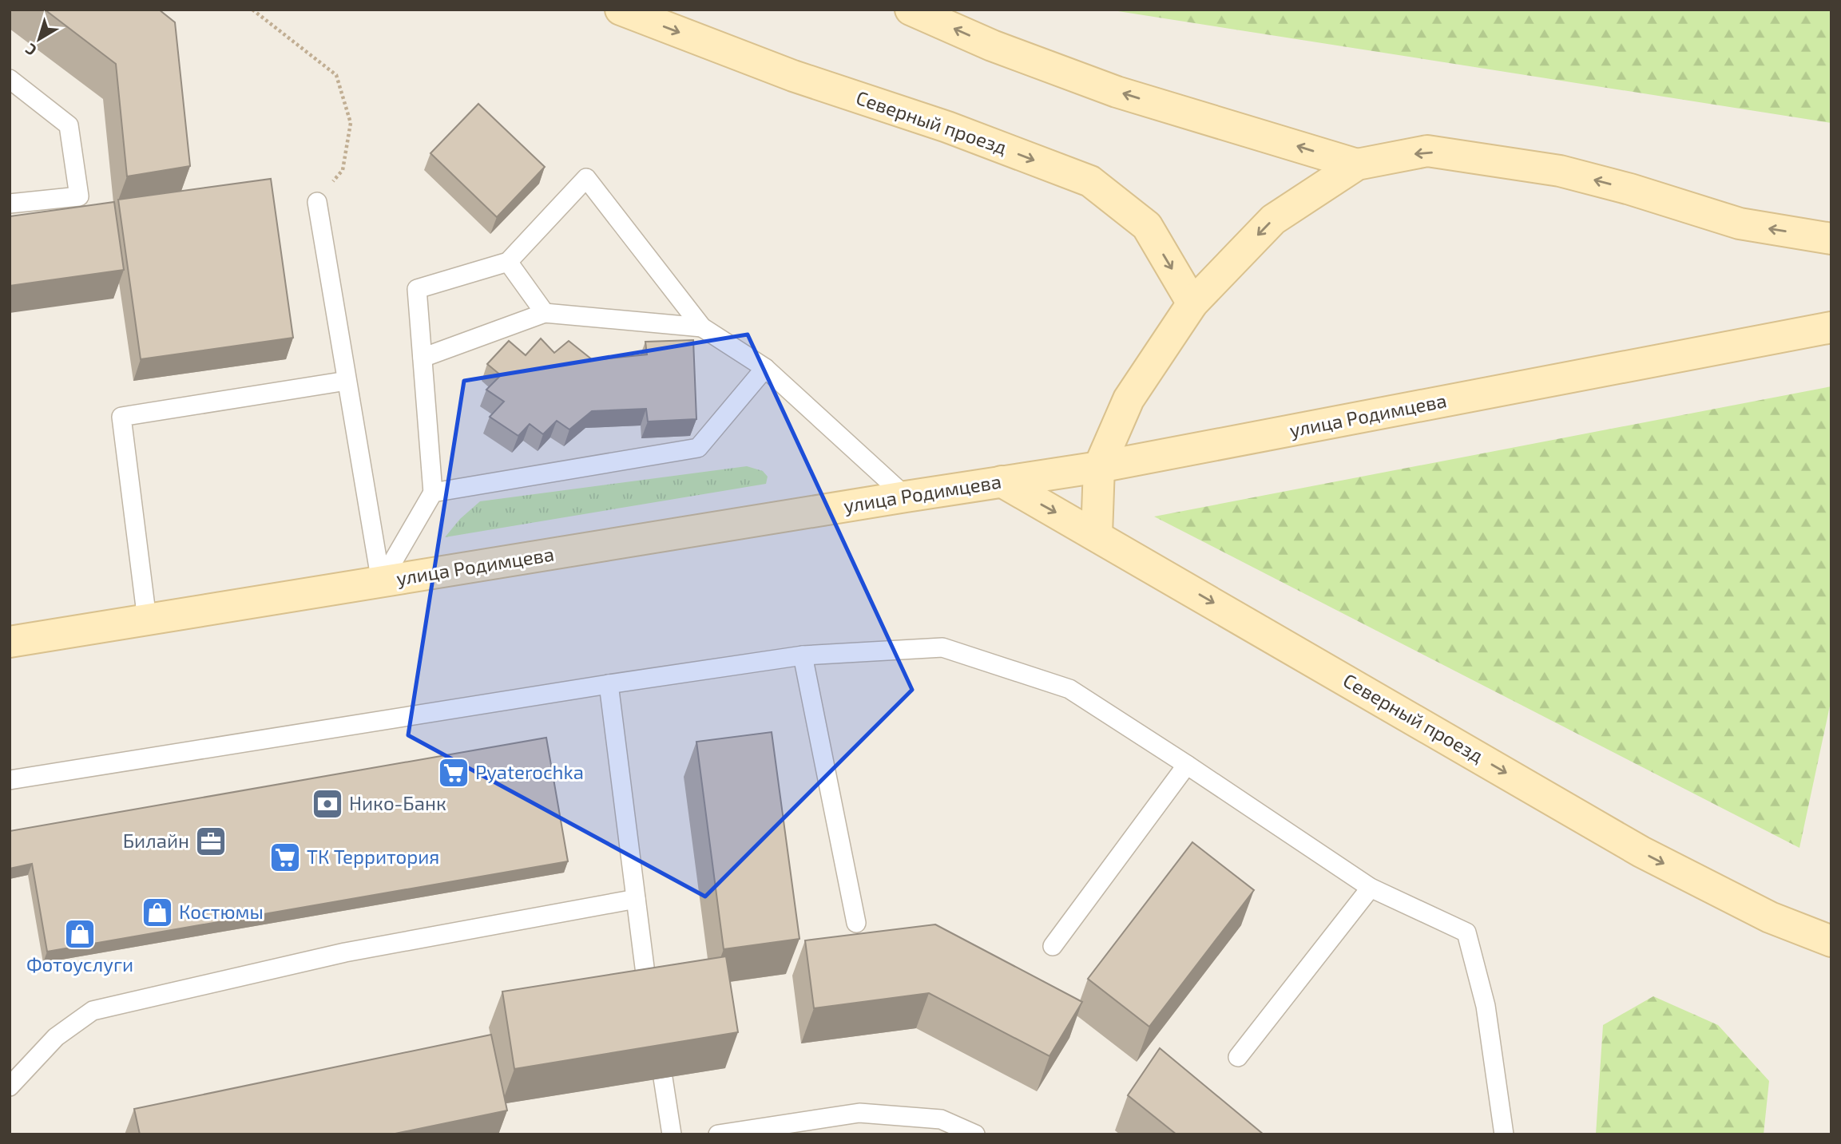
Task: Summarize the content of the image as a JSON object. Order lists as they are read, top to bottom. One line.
{"streets":{"main road":["Северный проезд","улица Родимцева"]},"crossings":[["Северный проезд","улица Родимцева"]],"places":{"supermarket":["Pyaterochka","ТК Территория"],"bank":["Нико-Банк"],"office":["Билайн"],"shop":["Костюмы","Фотоуслуги"]},"north":"bottom left"}
